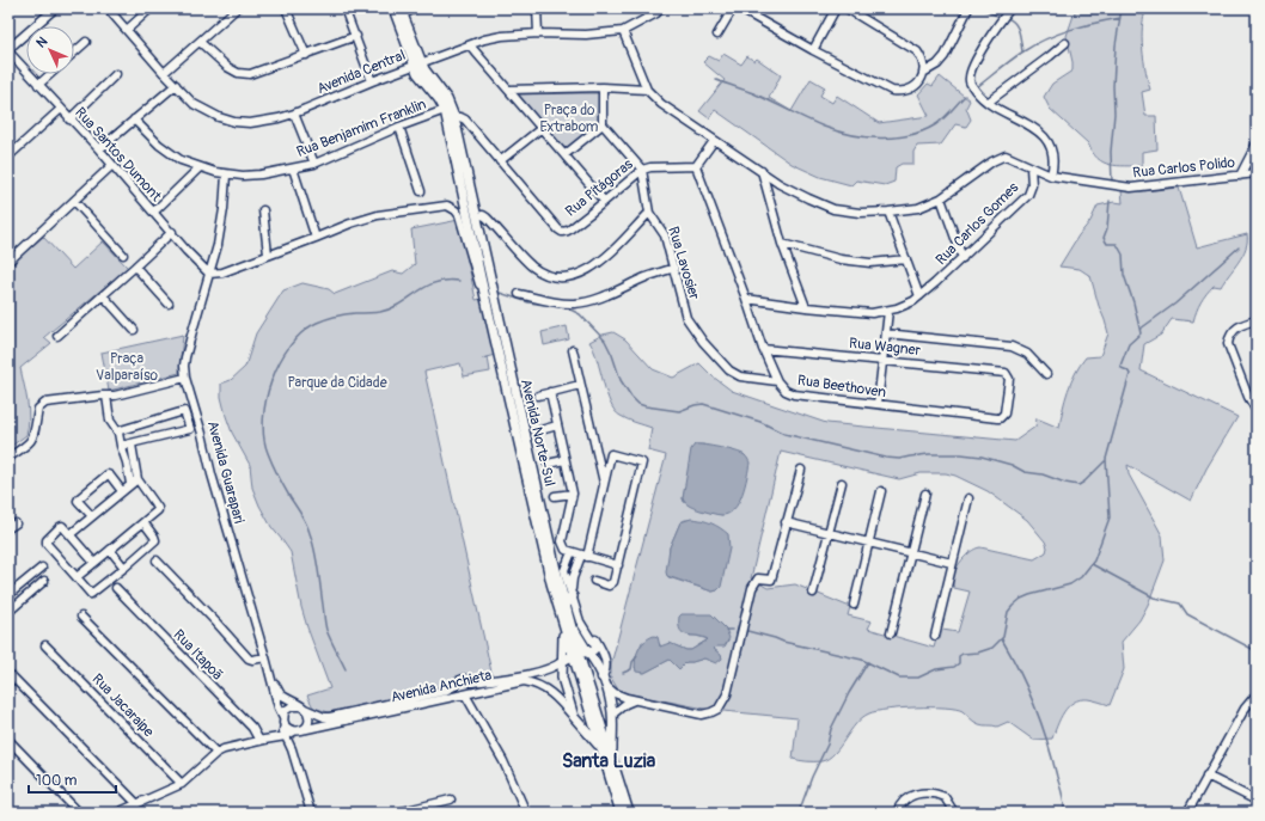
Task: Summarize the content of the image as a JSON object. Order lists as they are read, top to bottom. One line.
{"streets":{"main road":["Avenida Norte-Sul"],"street":["Avenida Central","Rua Benjamim Franklin","Rua Santos Dumont","Rua Carlos Polido","Rua Pitágoras","Rua Carlos Gomes","Rua Lavosier","Rua Wagner","Rua Beethoven","Avenida Guarapari","Rua Itapoã","Avenida Anchieta","Rua Jacaraipe"]},"crossings":[["Avenida Central","Rua Carlos Gomes"],["Avenida Central","Avenida Norte-Sul"],["Rua Benjamim Franklin","Avenida Norte-Sul"],["Rua Benjamim Franklin","Avenida Guarapari"],["Rua Santos Dumont","Avenida Guarapari"],["Rua Carlos Polido","Rua Carlos Gomes"],["Rua Pitágoras","Rua Lavosier"],["Rua Pitágoras","Rua Beethoven"],["Rua Pitágoras","Avenida Norte-Sul"],["Rua Carlos Gomes","Rua Beethoven"],["Rua Lavosier","Rua Beethoven"],["Rua Wagner","Rua Beethoven"],["Avenida Guarapari","Avenida Anchieta"],["Rua Itapoã","Avenida Anchieta"],["Avenida Anchieta","Rua Jacaraipe"]],"districts":["Santa Luzia"],"parks":["Praça do Extrabom","Praça Valparaíso","Parque da Cidade"],"scale_bar":"100 m","north":"top left"}
